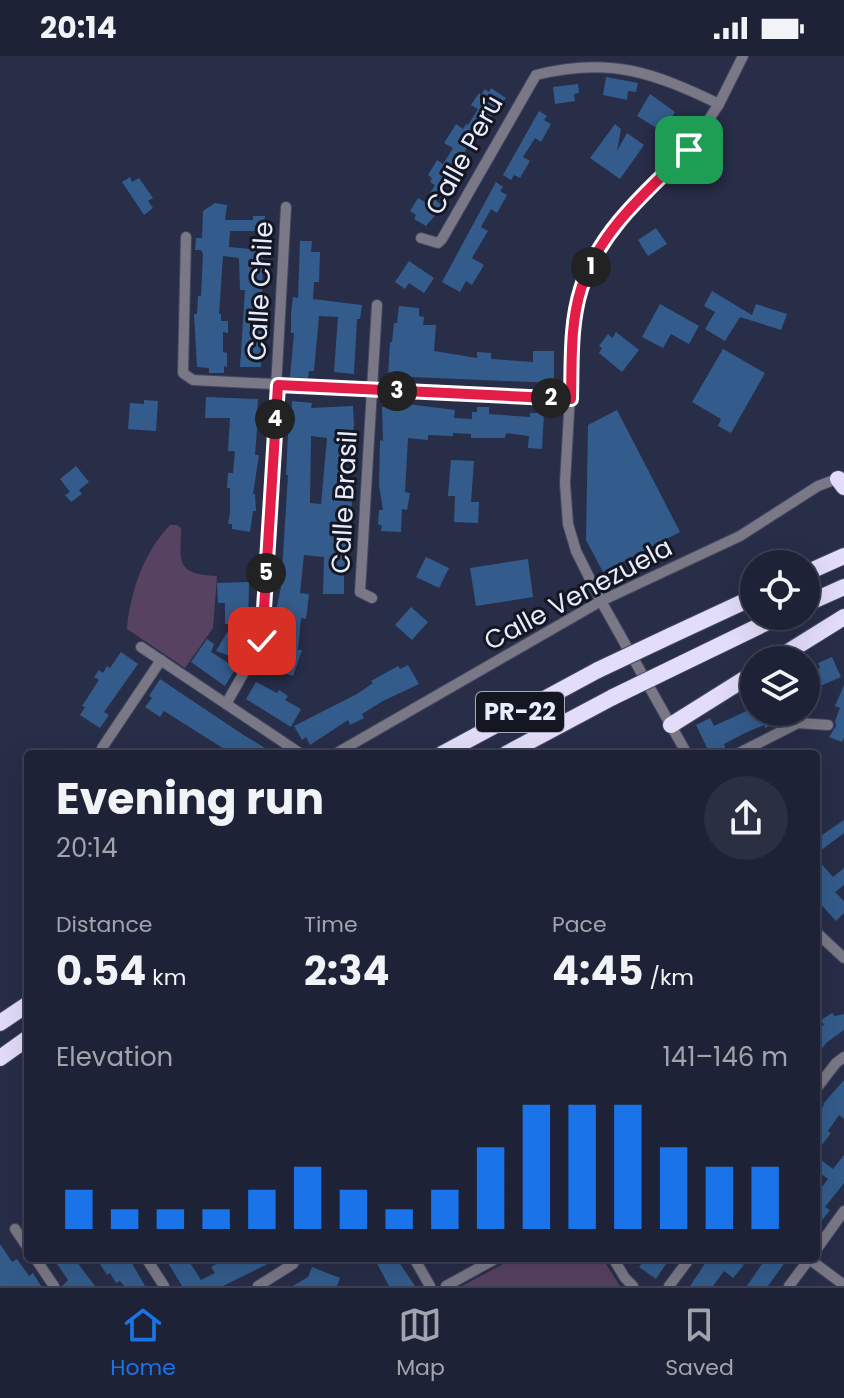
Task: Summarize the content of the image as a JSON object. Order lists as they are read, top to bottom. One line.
{"streets":{"highway":["PR-22"],"street":["Calle Perú","Calle Chile","Calle Brasil","Calle Venezuela"]},"page":{"status":"20:14","pins":["1","3","2","4","5"],"heading":["Evening run","20:14"],"stats":[["Distance","0.54 km"],["Time","2:34"],["Pace","4:45 /km"]],"chart":["Elevation","141–146 m"],"tabs":["Home","Map","Saved"]}}
